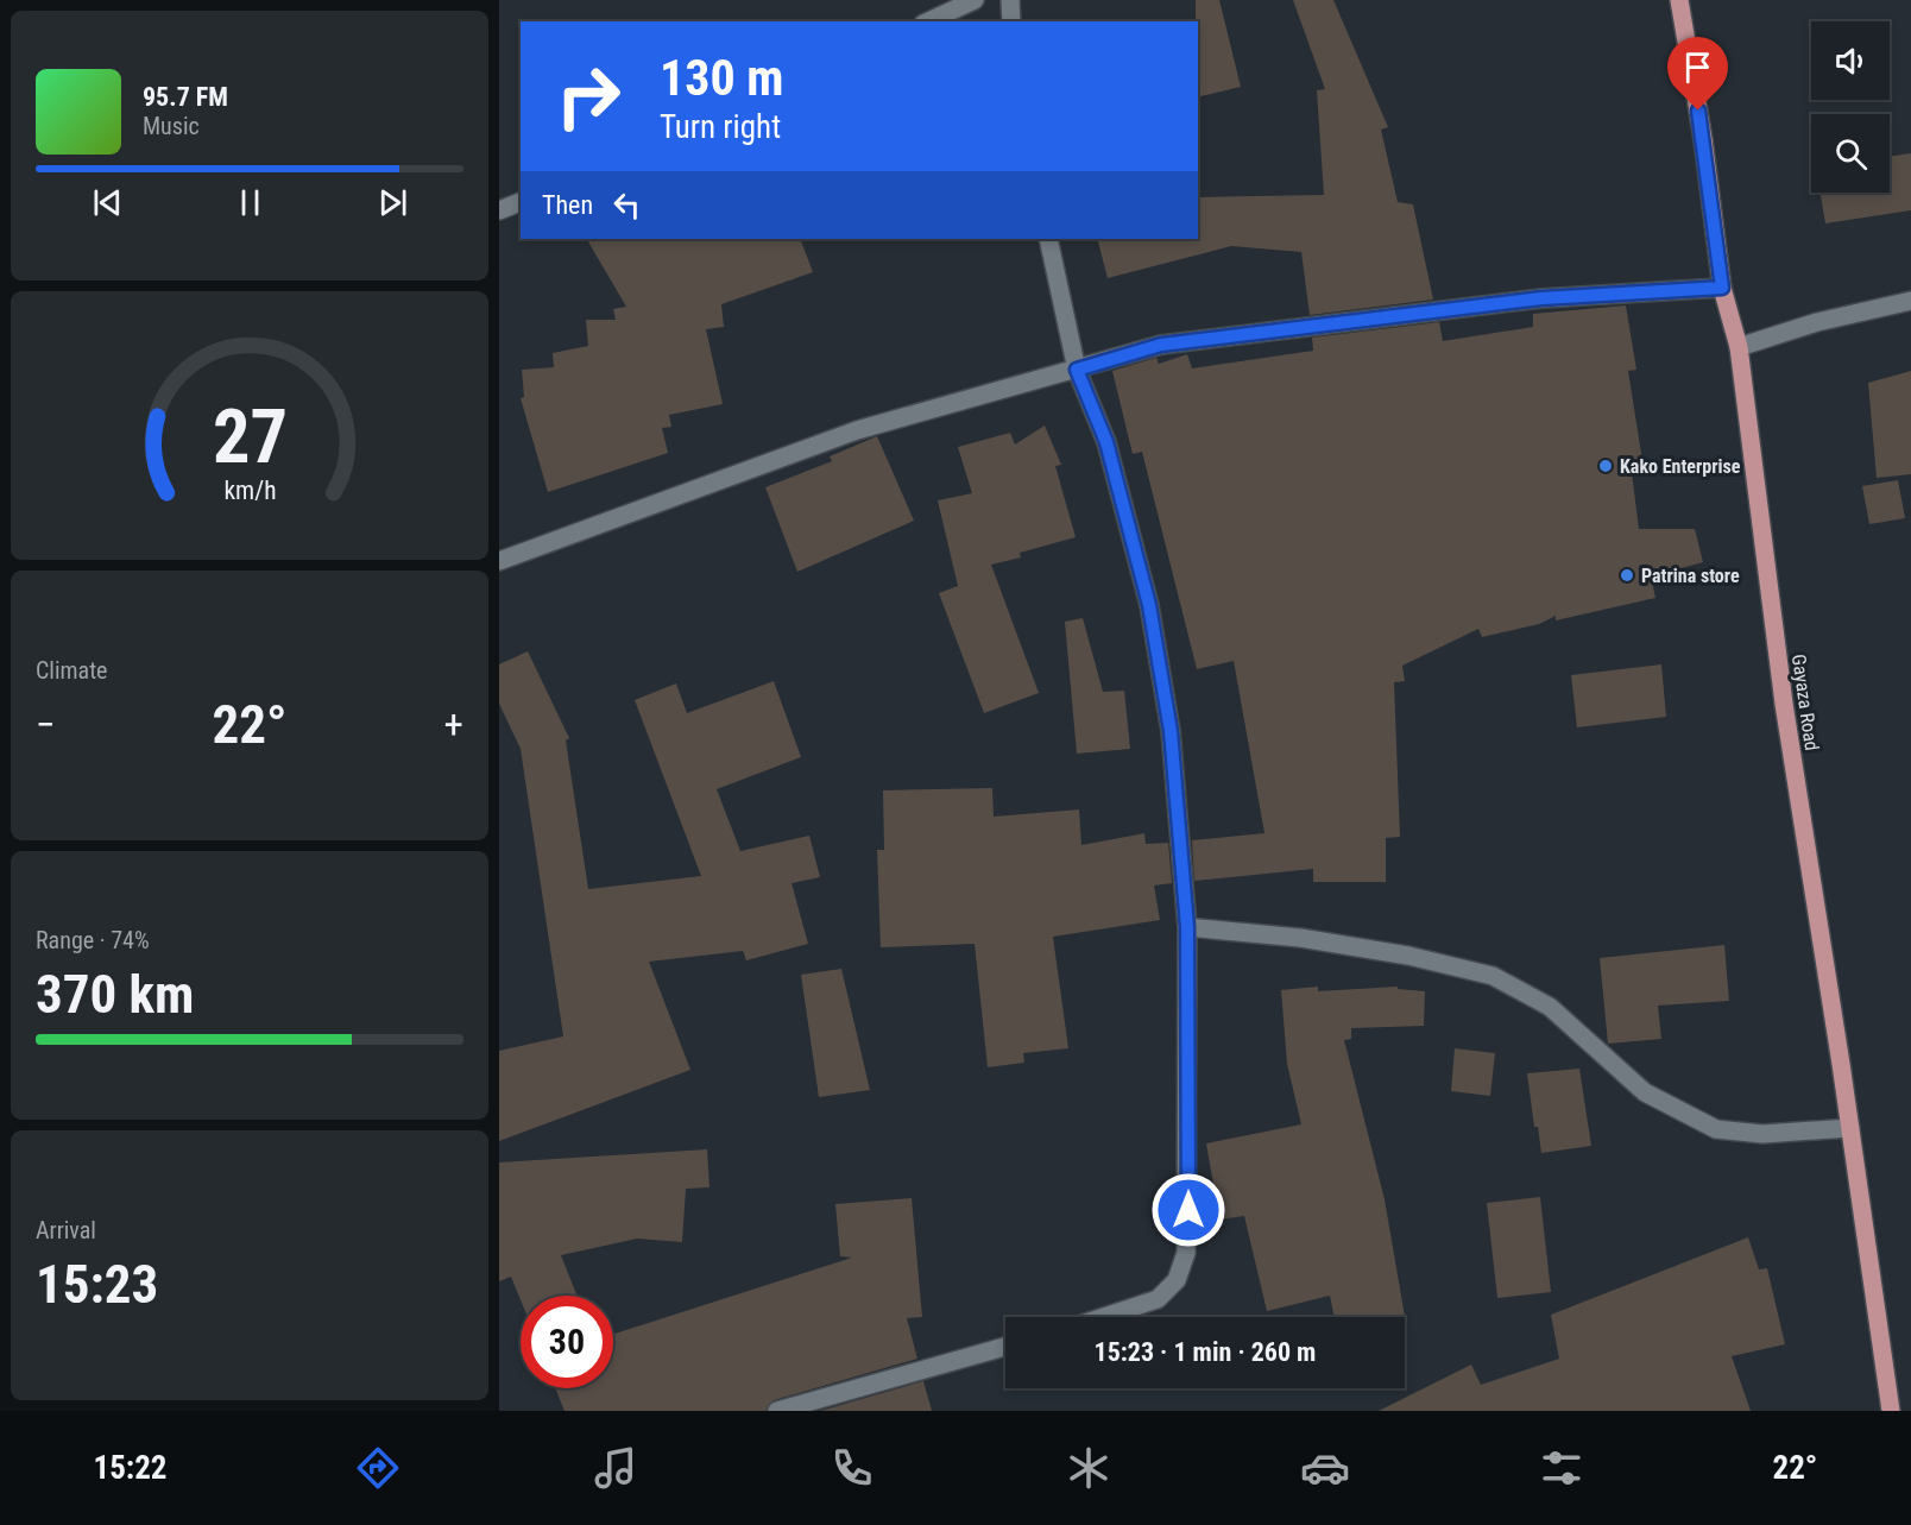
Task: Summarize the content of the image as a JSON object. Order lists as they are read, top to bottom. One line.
{"streets":{"main road":["Gayaza Road"]},"places":["Kako Enterprise","Patrina store"],"page":{"turn":["130 m","Turn right"],"song":["95.7 FM","Music"],"then":"Then","tile":["Climate",["Range · 74%","370 km"],["Arrival","15:23"]],"heat":["−","22°","+"],"limit":"30","trip":"15:23 · 1 min · 260 m","tabs":["15:22","22°"],"gauge":["27","km/h"]}}
